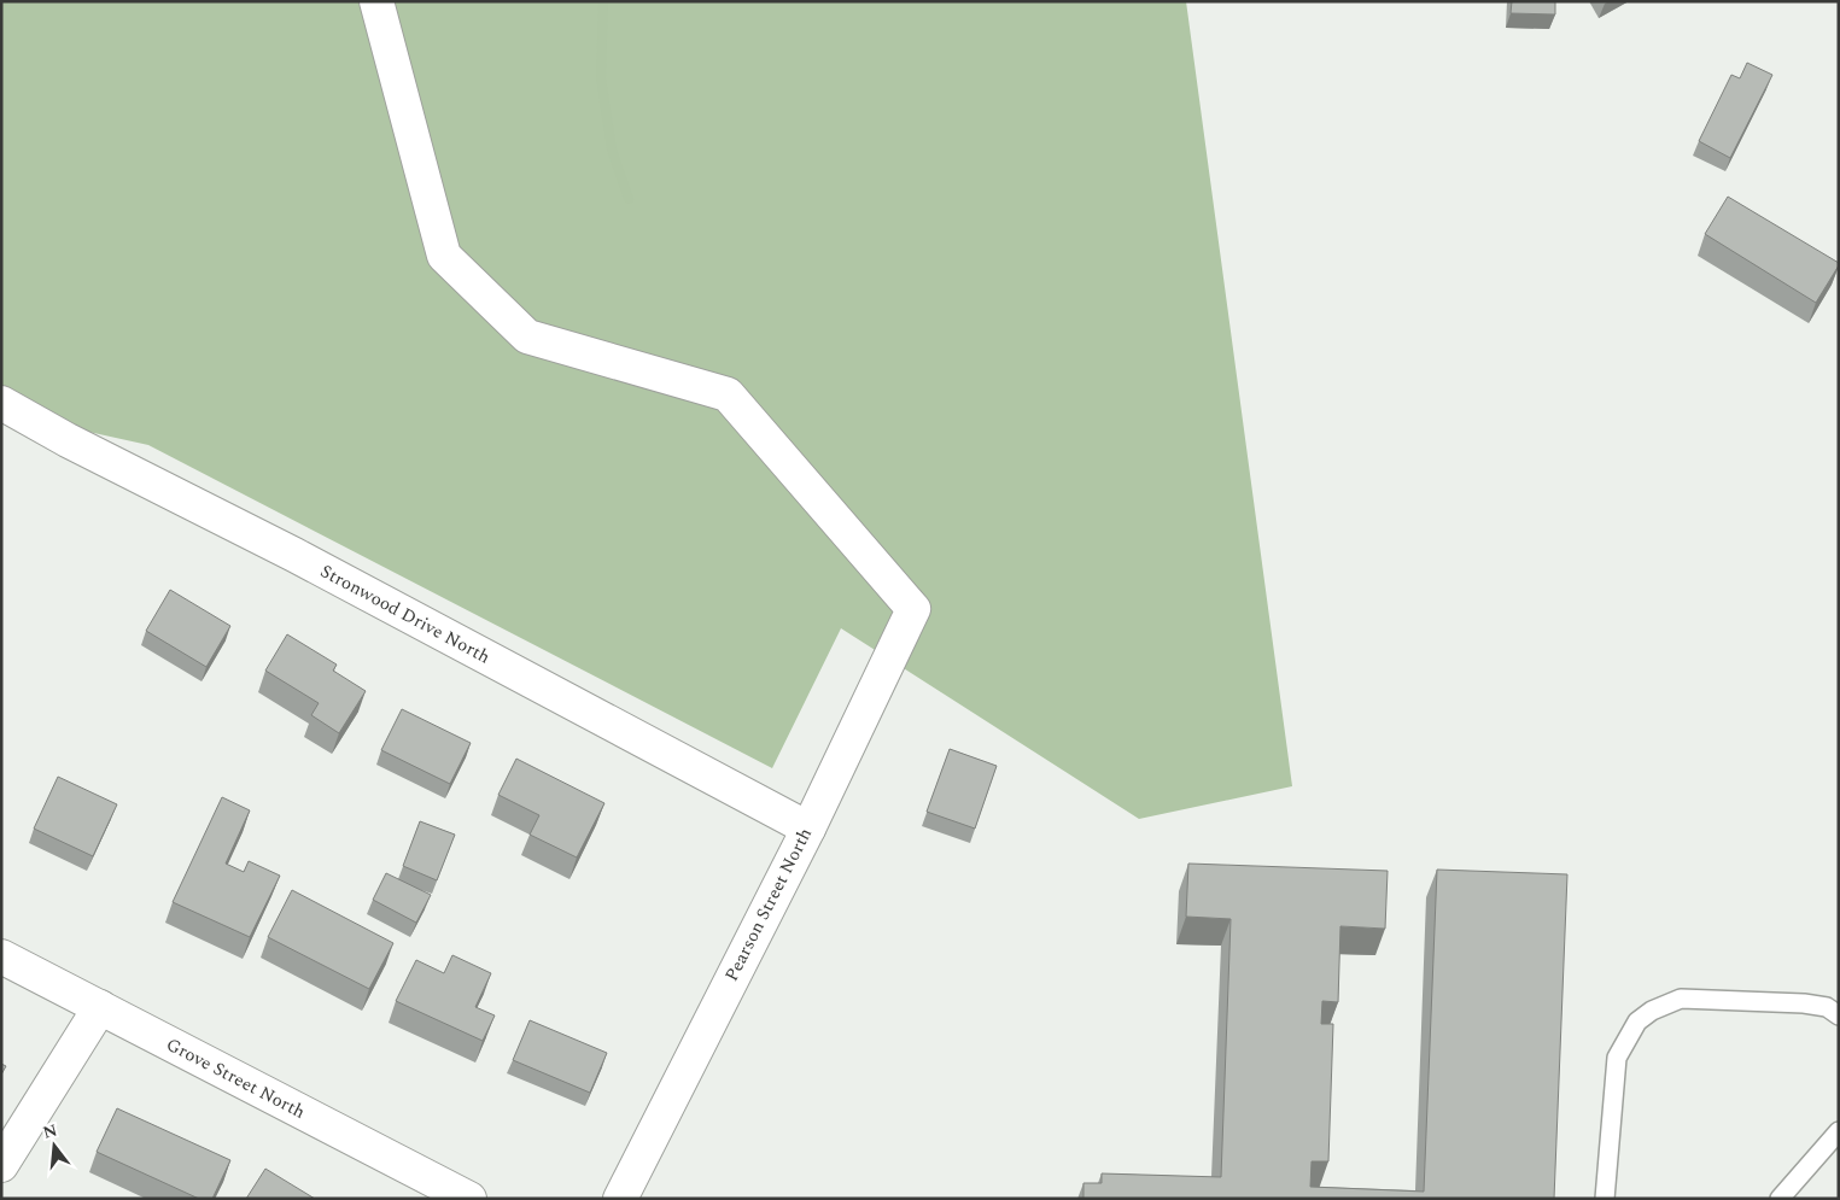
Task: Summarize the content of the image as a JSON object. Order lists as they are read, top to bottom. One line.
{"streets":{"street":["Stronwood Drive North","Pearson Street North","Grove Street North"]},"crossings":[["Stronwood Drive North","Pearson Street North"]],"north":"top"}
